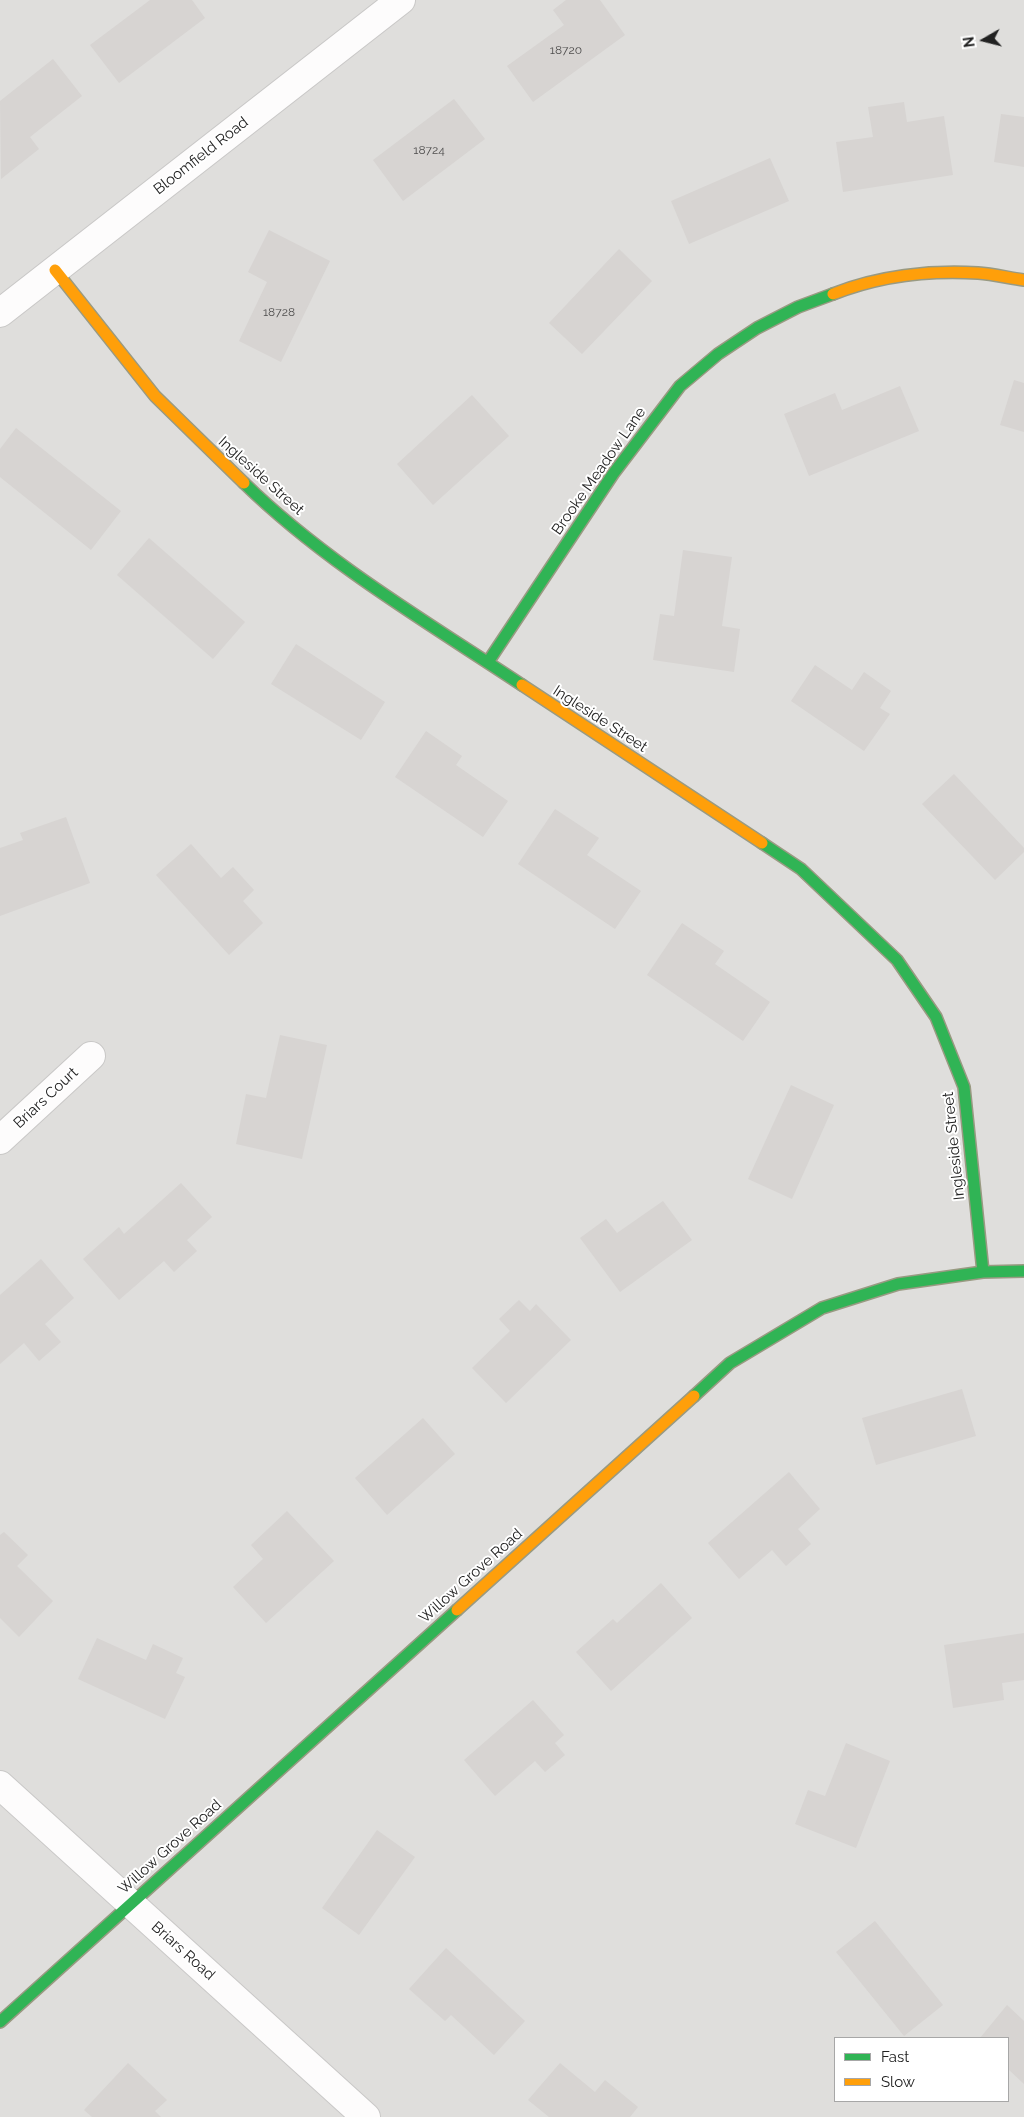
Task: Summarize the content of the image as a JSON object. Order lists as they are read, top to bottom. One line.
{"streets":{"street":["Bloomfield Road","Brooke Meadow Lane","Ingleside Street","Briars Court","Willow Grove Road","Briars Road"]},"crossings":[["Bloomfield Road","Ingleside Street"],["Brooke Meadow Lane","Ingleside Street"],["Ingleside Street","Willow Grove Road"],["Willow Grove Road","Briars Road"]],"house_numbers":["18720","18724","18728"],"legend":["Fast","Slow"],"north":"left"}
